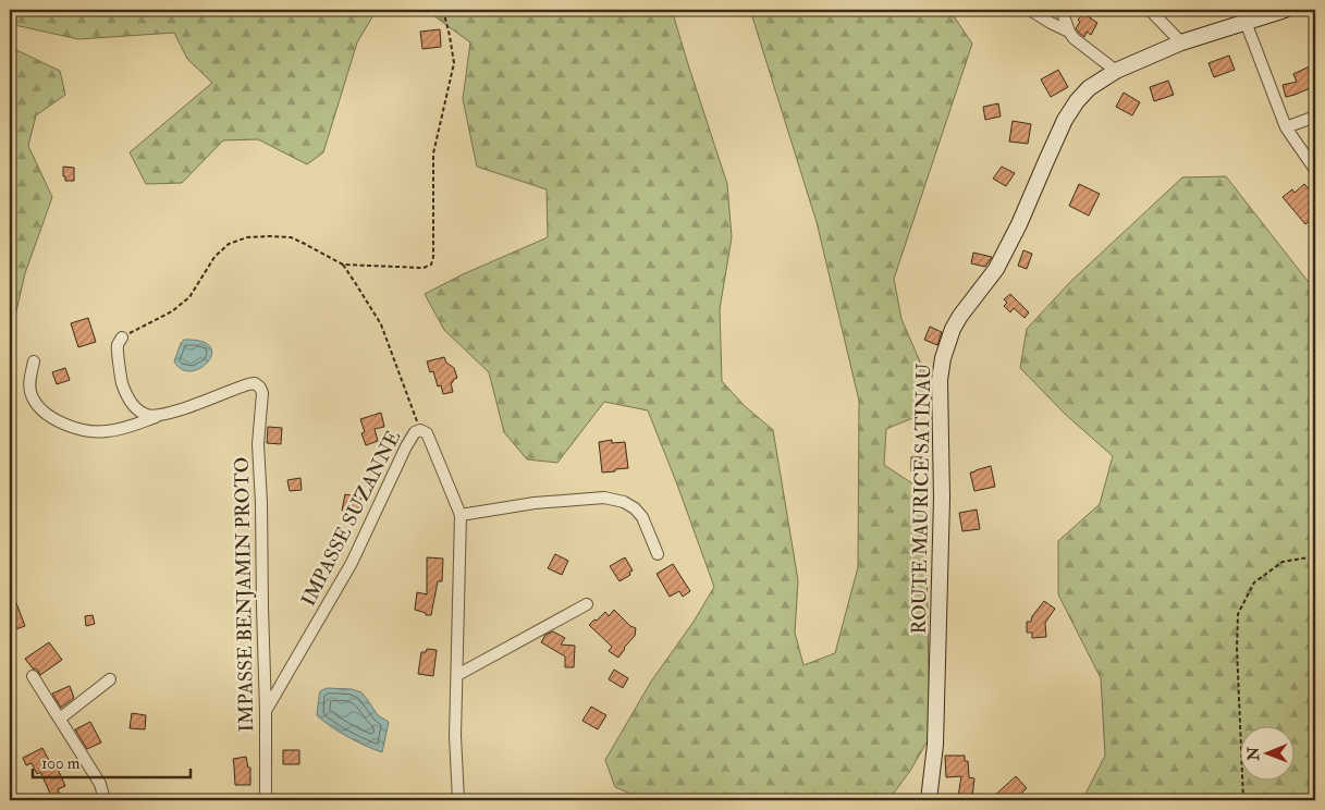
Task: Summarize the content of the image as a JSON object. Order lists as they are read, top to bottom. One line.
{"streets":{"main road":["ROUTE MAURICE SATINAU"],"street":["IMPASSE SUZANNE","IMPASSE BENJAMIN PROTO"]},"crossings":[["IMPASSE SUZANNE","IMPASSE BENJAMIN PROTO"]],"scale_bar":"100 m","north":"left"}
